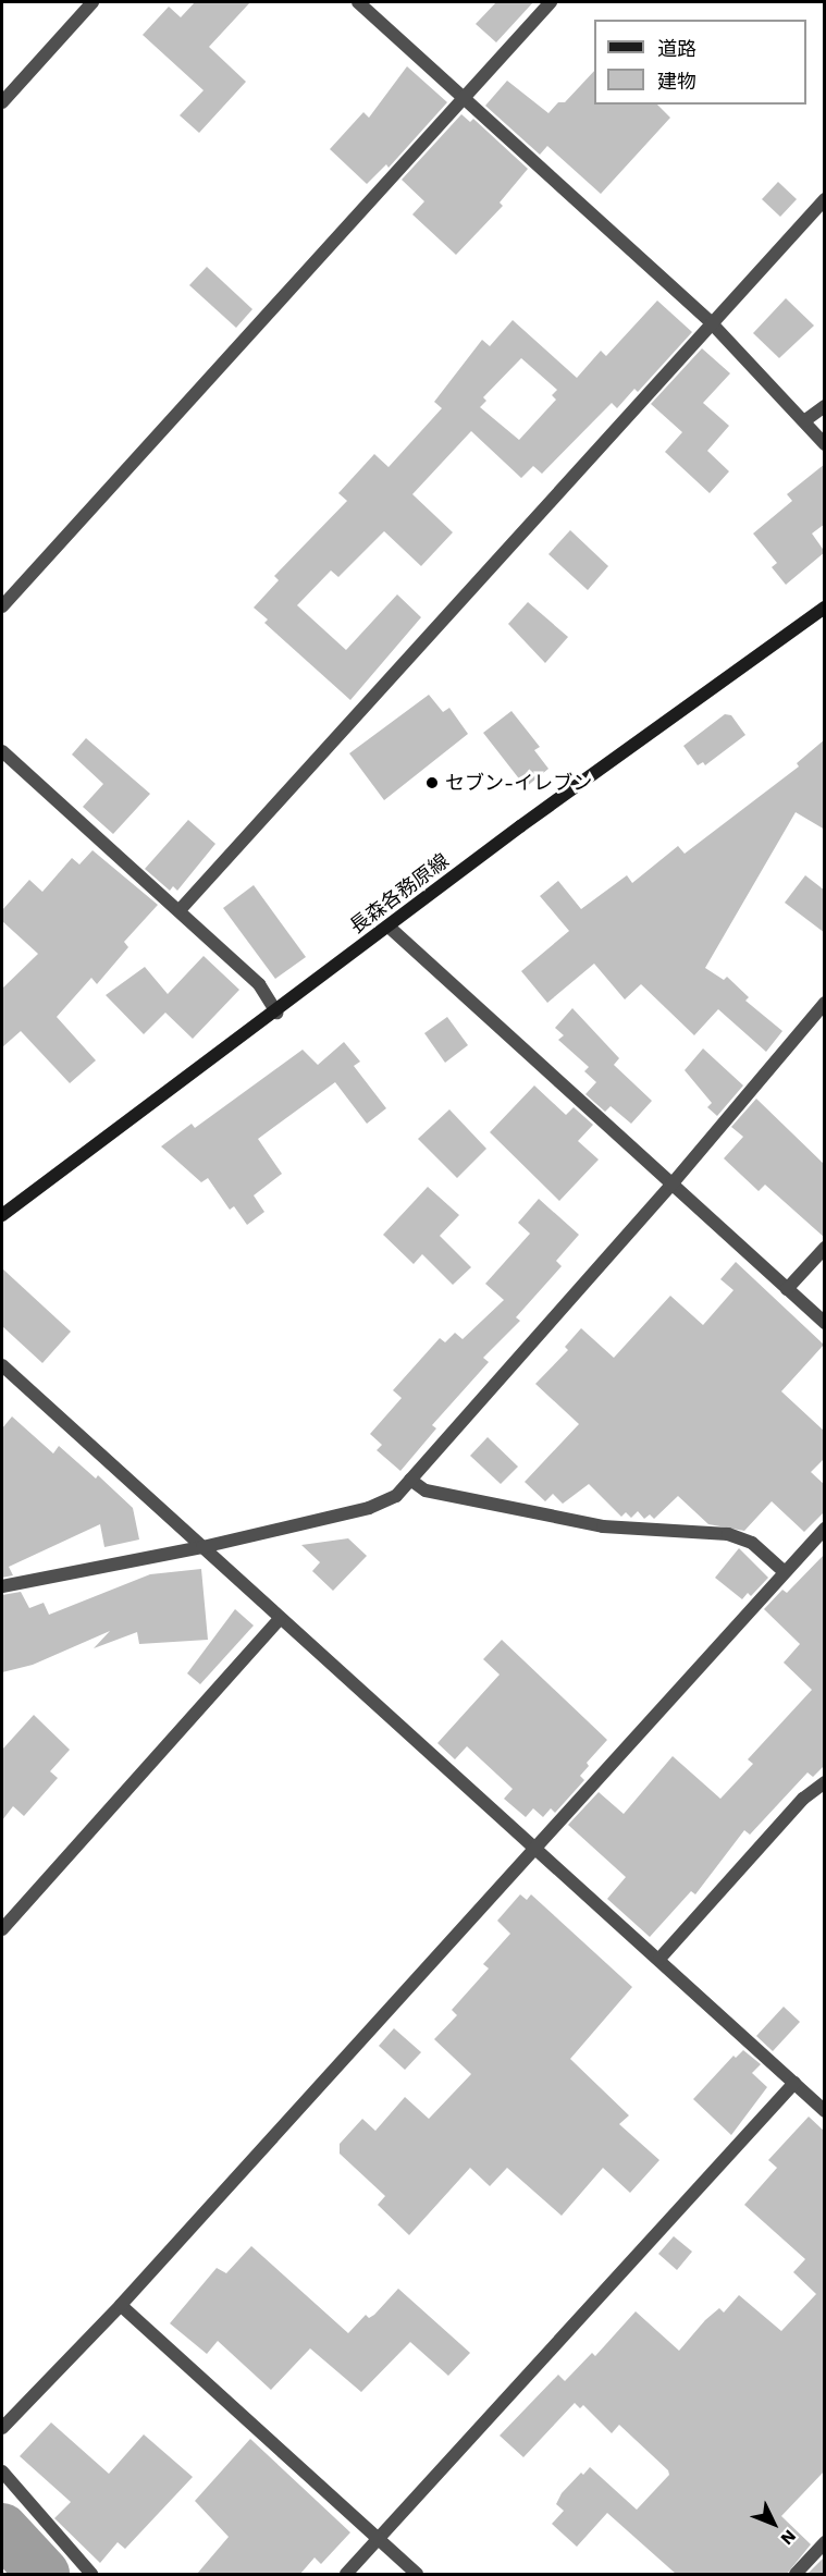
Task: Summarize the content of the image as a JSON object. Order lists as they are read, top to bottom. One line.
{"streets":{"main road":["長森各務原線"]},"places":["セブン-イレブン"],"legend":["道路","建物"],"north":"bottom right"}
